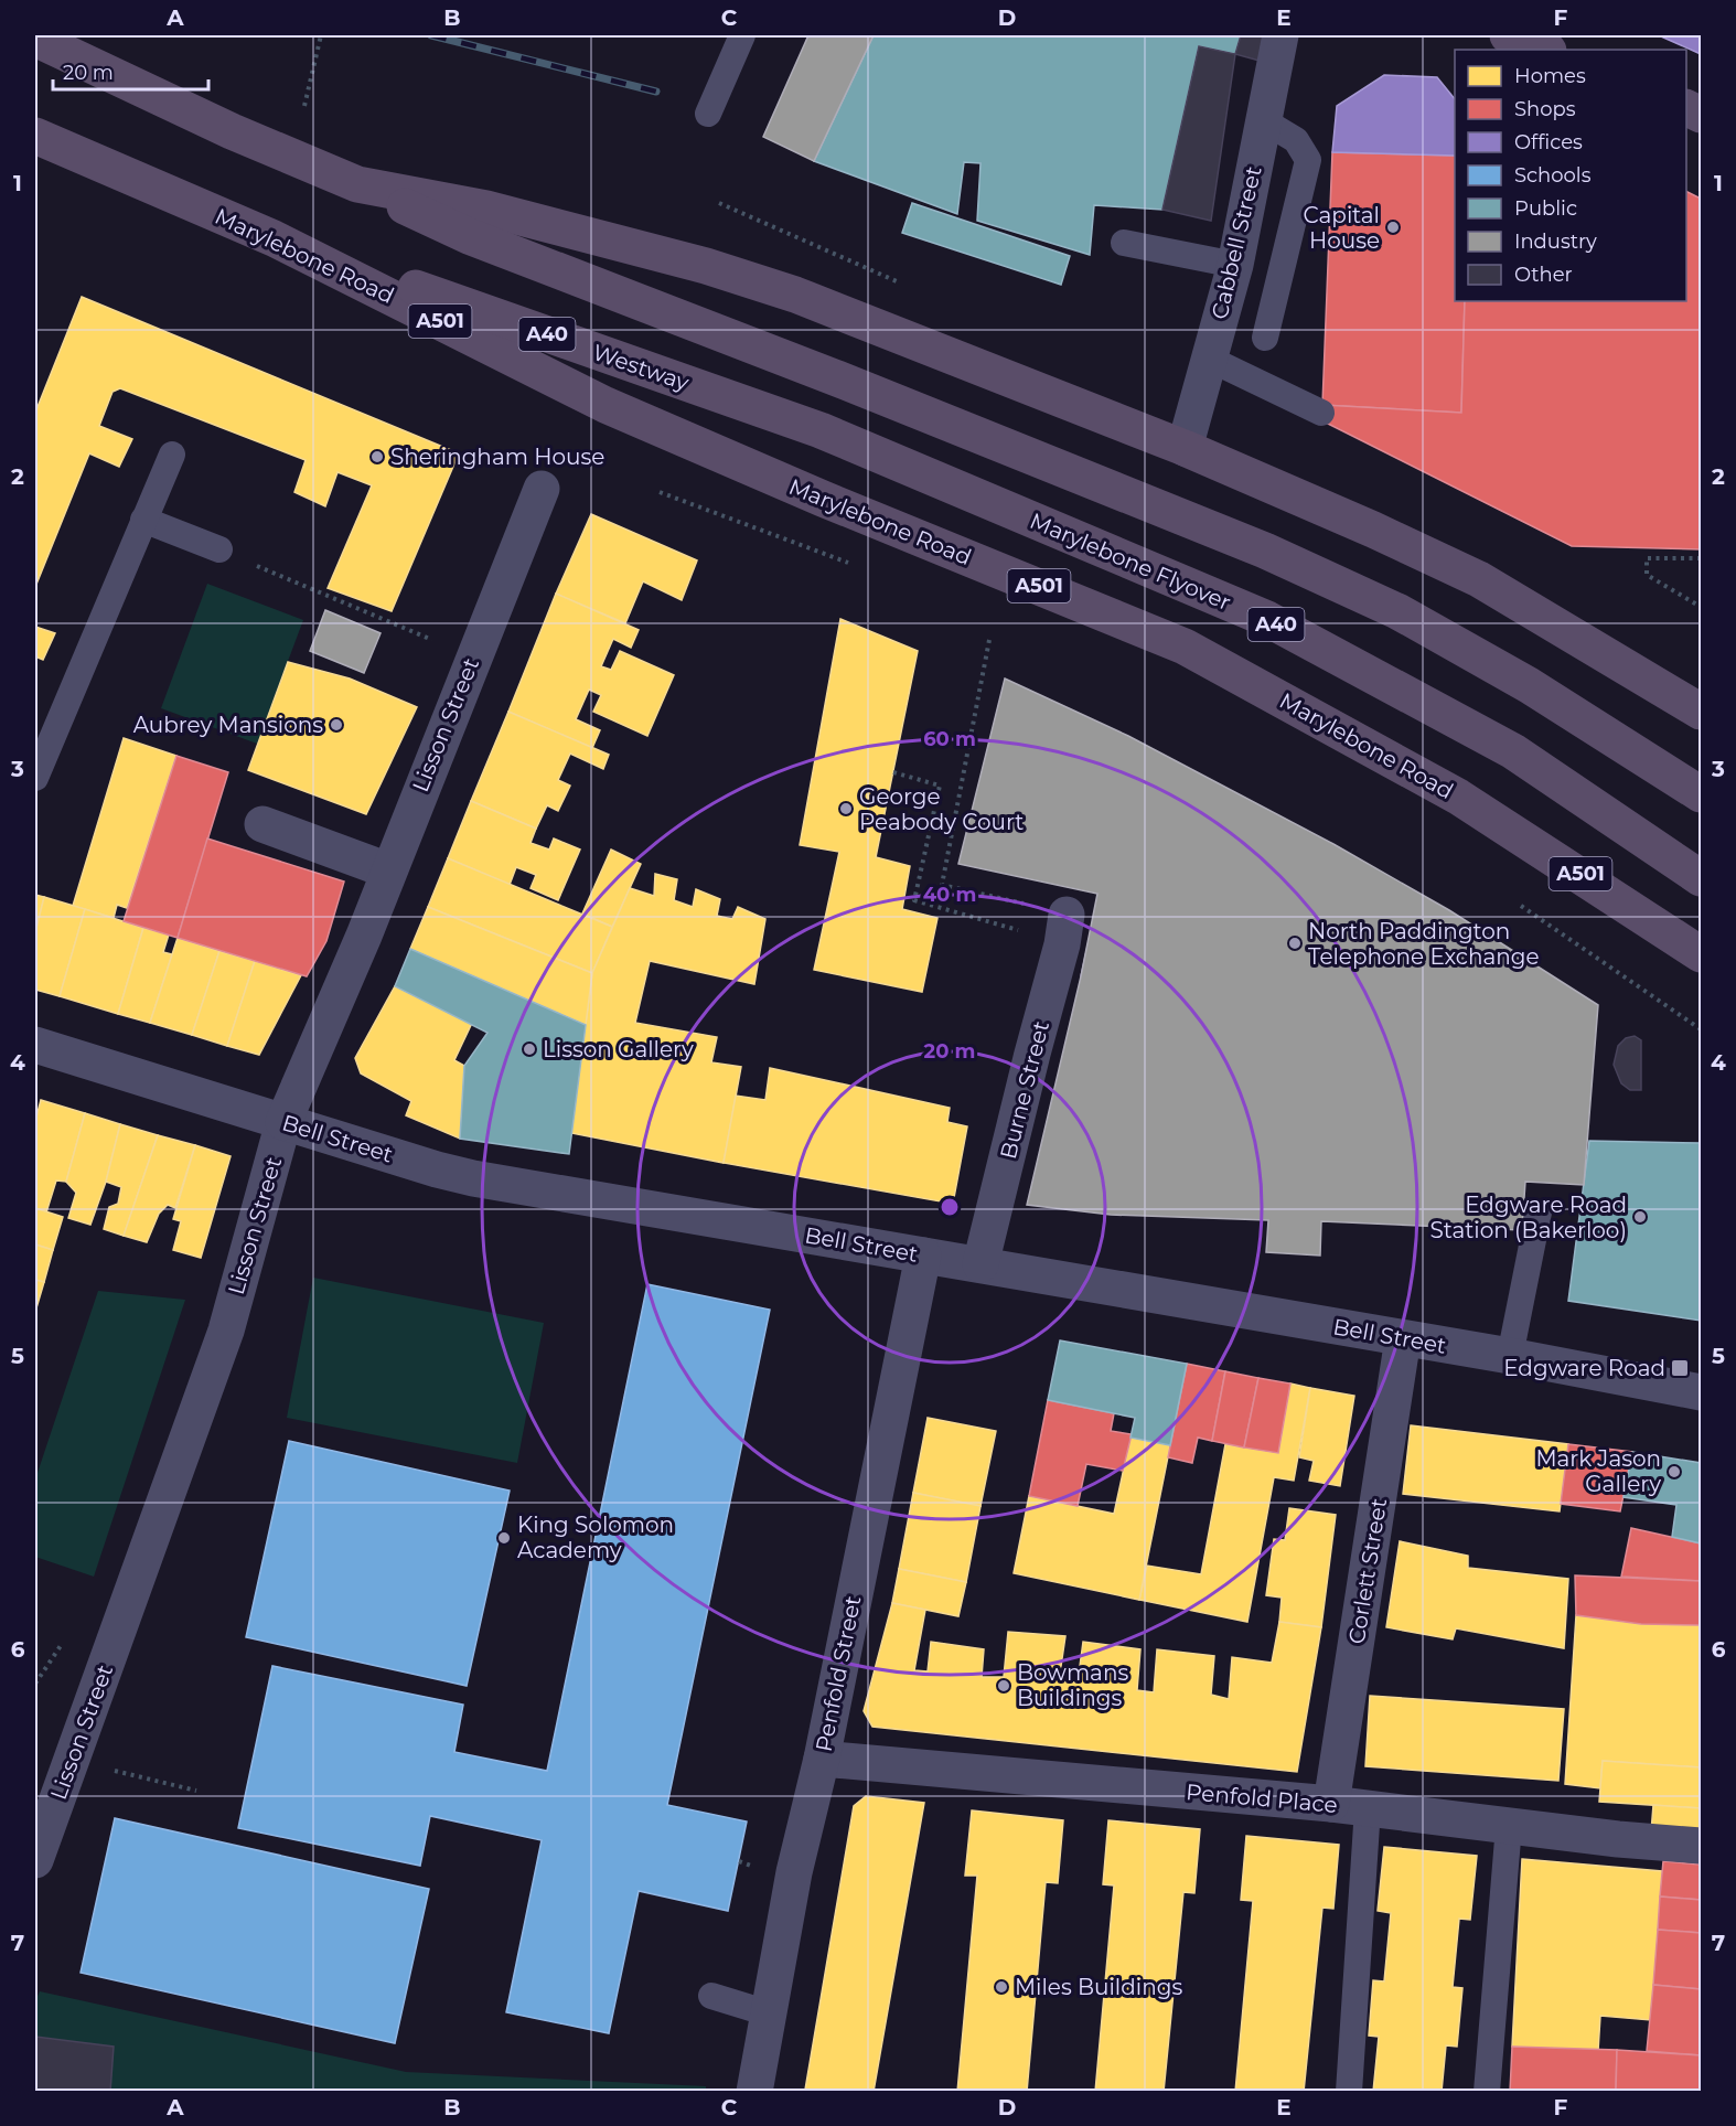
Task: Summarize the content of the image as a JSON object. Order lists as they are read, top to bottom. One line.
{"streets":{"highway":["Marylebone Road","A501","A40","Westway","Marylebone Flyover"],"street":["Cabbell Street","Lisson Street","Burne Street","Bell Street","Corlett Street","Penfold Street","Penfold Place"]},"crossings":[["Marylebone Road","Westway"],["Westway","Marylebone Flyover"],["Lisson Street","Bell Street"],["Burne Street","Bell Street"],["Bell Street","Corlett Street"],["Bell Street","Penfold Street"],["Corlett Street","Penfold Place"],["Penfold Street","Penfold Place"]],"places":{"other":["Capital House","Sheringham House","Aubrey Mansions","George Peabody Court","North Paddington Telephone Exchange","Lisson Gallery","Edgware Road Station (Bakerloo)","Mark Jason Gallery","King Solomon Academy","Bowmans Buildings","Miles Buildings"],"transit":["Edgware Road"]},"legend":["Homes","Shops","Offices","Schools","Public","Industry","Other"],"scale_bar":"20 m","grid":{"columns":["A","B","C","D","E","F"],"rows":["1","2","3","4","5","6","7"]},"rings":["60 m","40 m","20 m"]}
